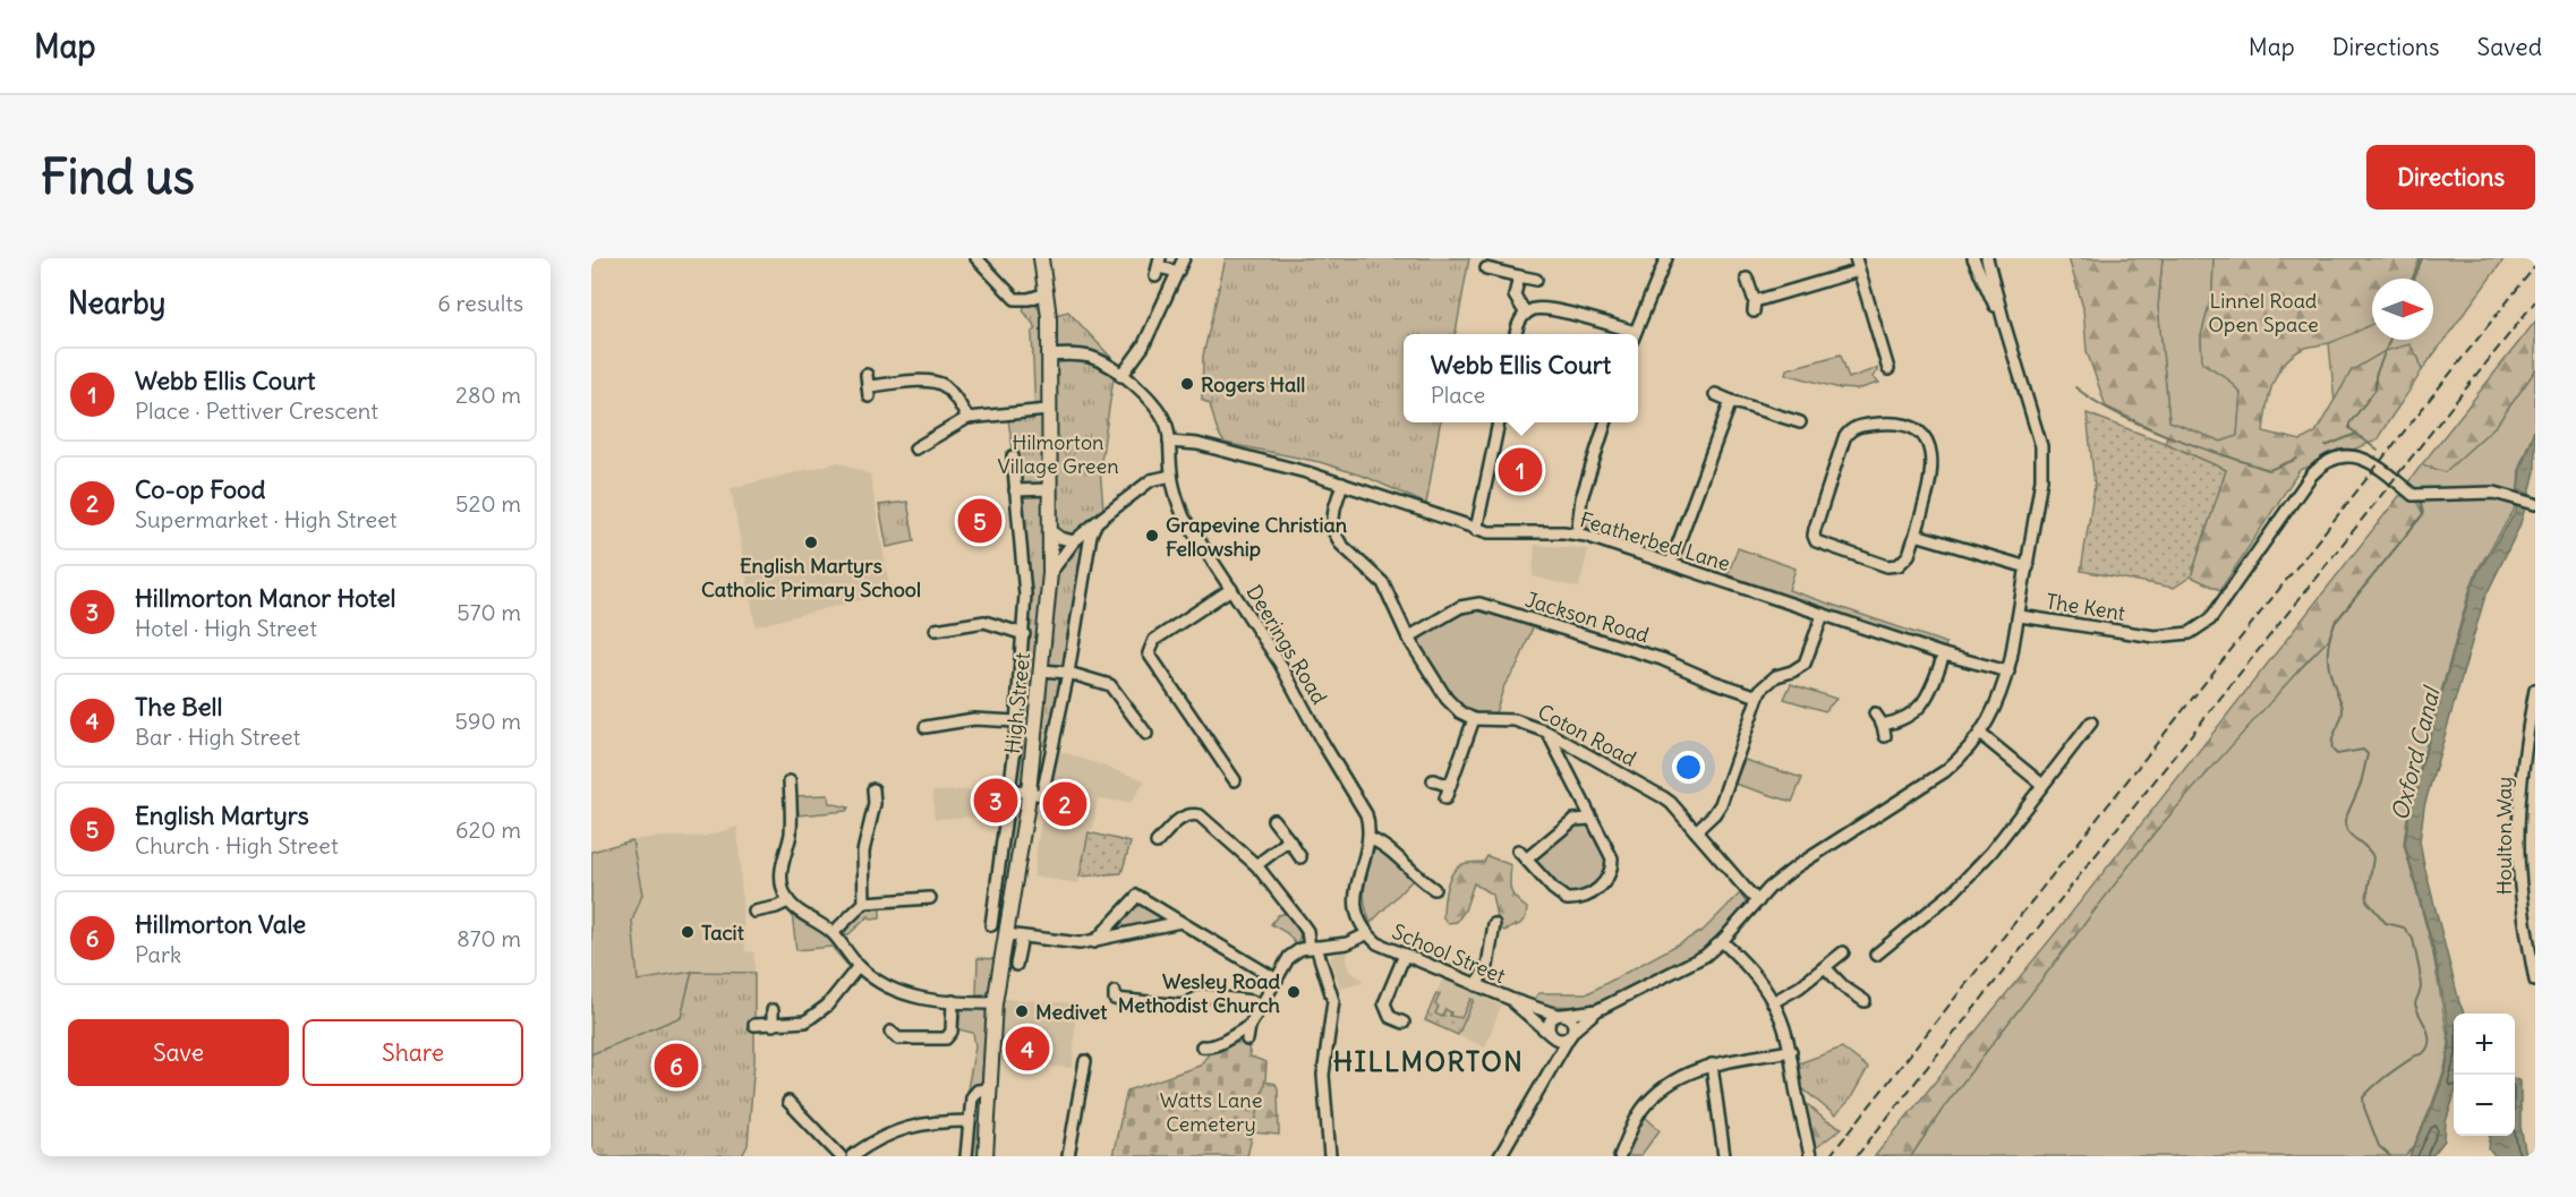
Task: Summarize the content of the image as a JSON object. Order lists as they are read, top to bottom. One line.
{"streets":{"highway":["High Street"],"street":["Featherbed Lane","The Kent","Jackson Road","Deerings Road","Coton Road","Houlton Way","School Street"]},"crossings":[["Featherbed Lane","The Kent"],["Featherbed Lane","Deerings Road"],["The Kent","Coton Road"],["The Kent","School Street"],["Deerings Road","High Street"],["Deerings Road","School Street"],["Coton Road","School Street"]],"districts":["HILLMORTON"],"water":["Oxford Canal"],"parks":["Linnel Road Open Space","Hilmorton Village Green","Watts Lane Cemetery"],"places":["Rogers Hall","Grapevine Christian Fellowship","English Martyrs Catholic Primary School","Tacit","Wesley Road Methodist Church","Medivet"],"north":"right","page":{"header":"Map","nav":["Map","Directions","Saved"],"buttons":["Directions",["Save","Share"]],"title":"Find us","heading":["Nearby","6 results"],"popup":["Webb Ellis Court","Place"],"list":[{"mark":"1","name":"Webb Ellis Court","note":"Place · Pettiver Crescent","value":"280 m"},{"mark":"2","name":"Co-op Food","note":"Supermarket · High Street","value":"520 m"},{"mark":"3","name":"Hillmorton Manor Hotel","note":"Hotel · High Street","value":"570 m"},{"mark":"4","name":"The Bell","note":"Bar · High Street","value":"590 m"},{"mark":"5","name":"English Martyrs","note":"Church · High Street","value":"620 m"},{"mark":"6","name":"Hillmorton Vale","note":"Park","value":"870 m"}],"pins":["1","5","3","2","4","6"],"map_buttons":["+","−"]}}
